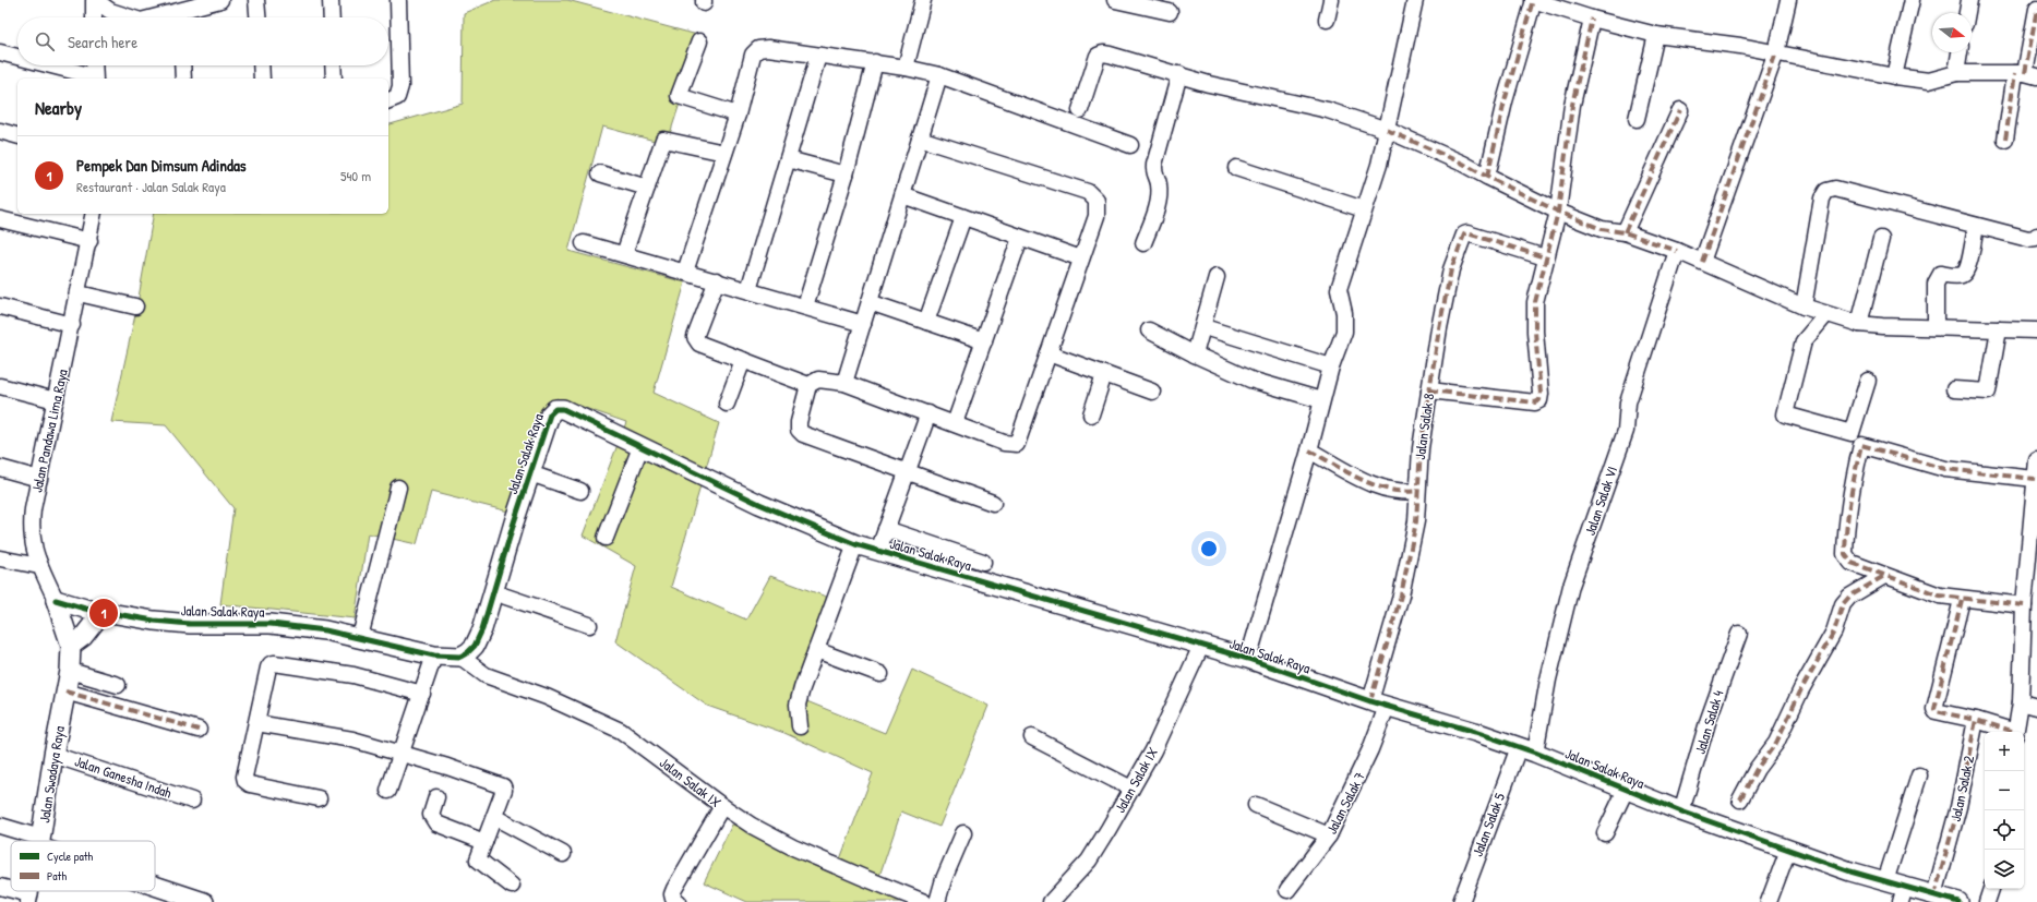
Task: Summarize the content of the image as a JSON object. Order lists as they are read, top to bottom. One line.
{"streets":{"street":["Jalan Salak 8","Jalan Pandawa Lima Raya","Jalan Salak Raya","Jalan Salak VI","Jalan Salak 4","Jalan Swadaya Raya","Jalan Ganesha Indah","Jalan Salak IX","Jalan Salak 2","Jalan Salak 7","Jalan Salak 5"]},"crossings":[["Jalan Salak 8","Jalan Salak Raya"],["Jalan Salak 8","Jalan Salak 7"],["Jalan Pandawa Lima Raya","Jalan Salak Raya"],["Jalan Pandawa Lima Raya","Jalan Swadaya Raya"],["Jalan Salak Raya","Jalan Salak VI"],["Jalan Salak Raya","Jalan Salak 4"],["Jalan Salak Raya","Jalan Salak IX"],["Jalan Salak Raya","Jalan Salak 2"],["Jalan Salak Raya","Jalan Salak 7"],["Jalan Salak Raya","Jalan Salak 5"],["Jalan Salak VI","Jalan Salak 5"],["Jalan Swadaya Raya","Jalan Ganesha Indah"]],"legend":["Cycle path","Path"],"north":"right","page":{"search":"Search here","heading":"Nearby","list":[{"mark":"1","name":"Pempek Dan Dimsum Adindas","note":"Restaurant · Jalan Salak Raya","value":"540 m"}],"pins":"1","map_buttons":["+","−"]}}
